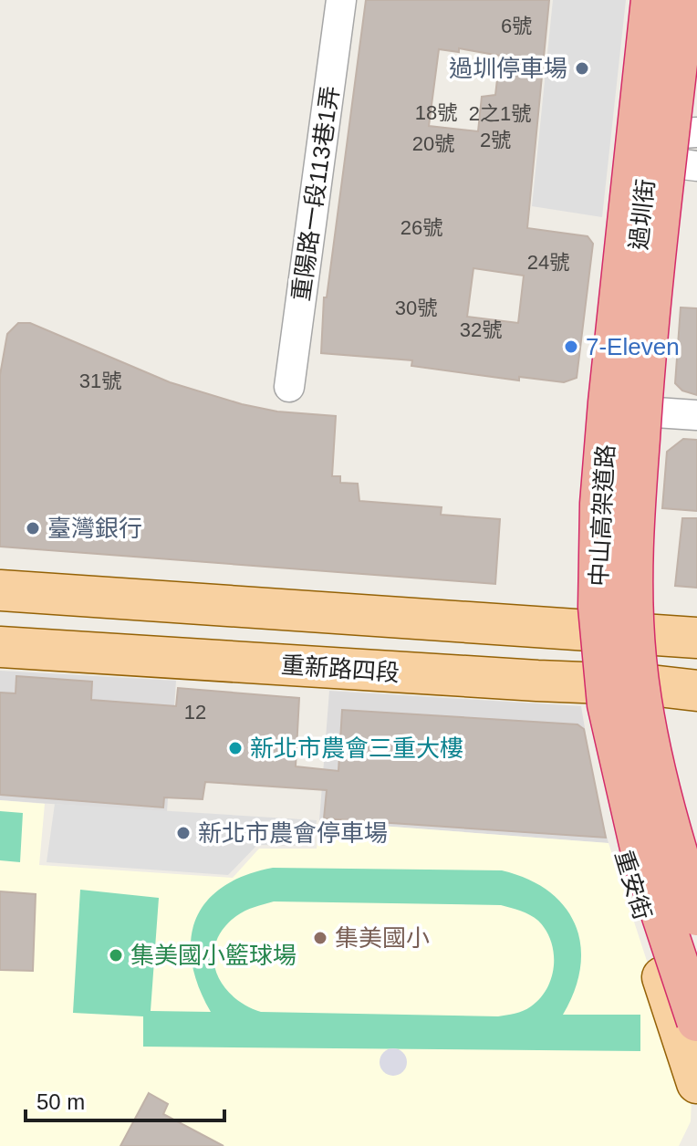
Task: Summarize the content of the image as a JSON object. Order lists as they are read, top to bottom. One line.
{"streets":{"highway":["中山高架道路"],"main road":["過圳街","重新路四段","重安街"],"street":["重陽路一段113巷1弄"]},"crossings":[["過圳街","重新路四段"],["過圳街","重安街"],["重新路四段","重安街"]],"places":["過圳停車場","7-Eleven","臺灣銀行","新北市農會三重大樓","新北市農會停車場","集美國小","集美國小籃球場"],"house_numbers":["6號","18號","2之1號","2號","20號","26號","24號","30號","32號","31號","12"],"scale_bar":"50 m"}
